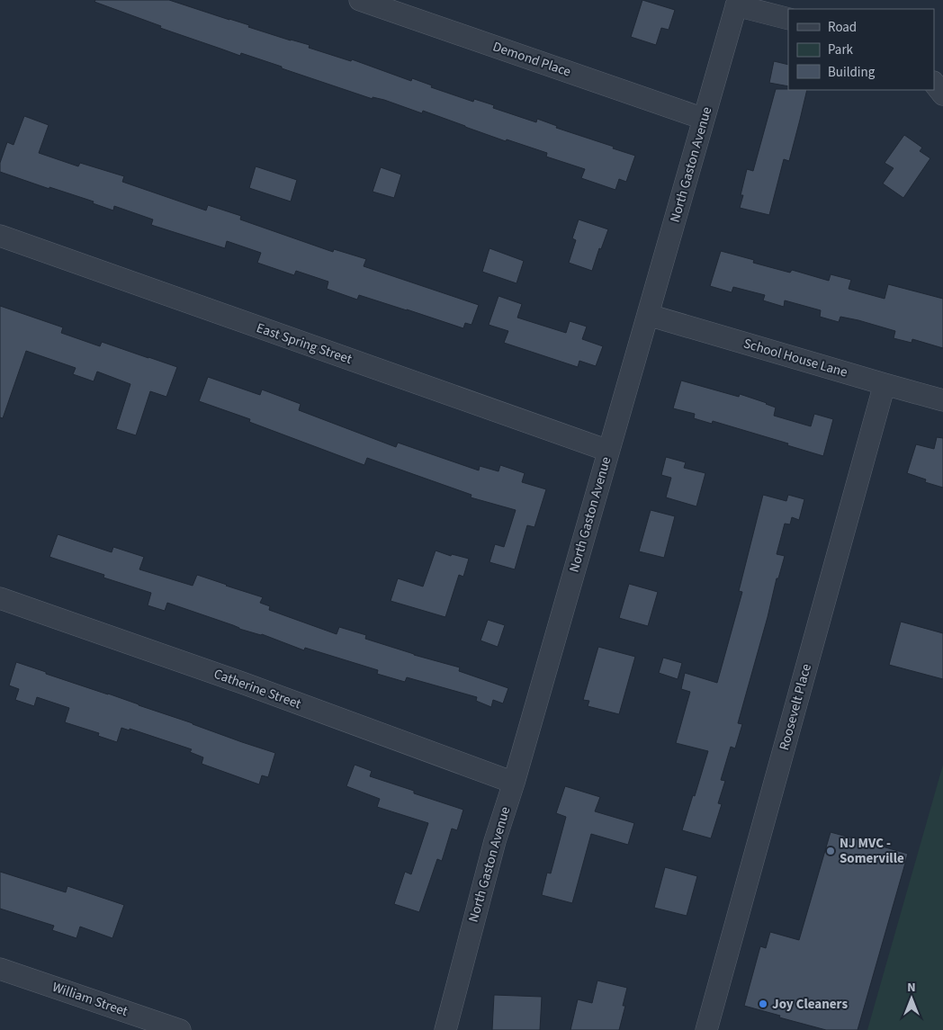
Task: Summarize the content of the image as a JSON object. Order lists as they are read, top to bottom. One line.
{"streets":{"street":["Demond Place","North Gaston Avenue","East Spring Street","School House Lane","Catherine Street","Roosevelt Place","William Street"]},"crossings":[["Demond Place","North Gaston Avenue"],["North Gaston Avenue","East Spring Street"],["North Gaston Avenue","School House Lane"],["North Gaston Avenue","Catherine Street"],["School House Lane","Roosevelt Place"]],"places":["NJ MVC - Somerville","Joy Cleaners"],"legend":["Road","Park","Building"],"north":"top"}
